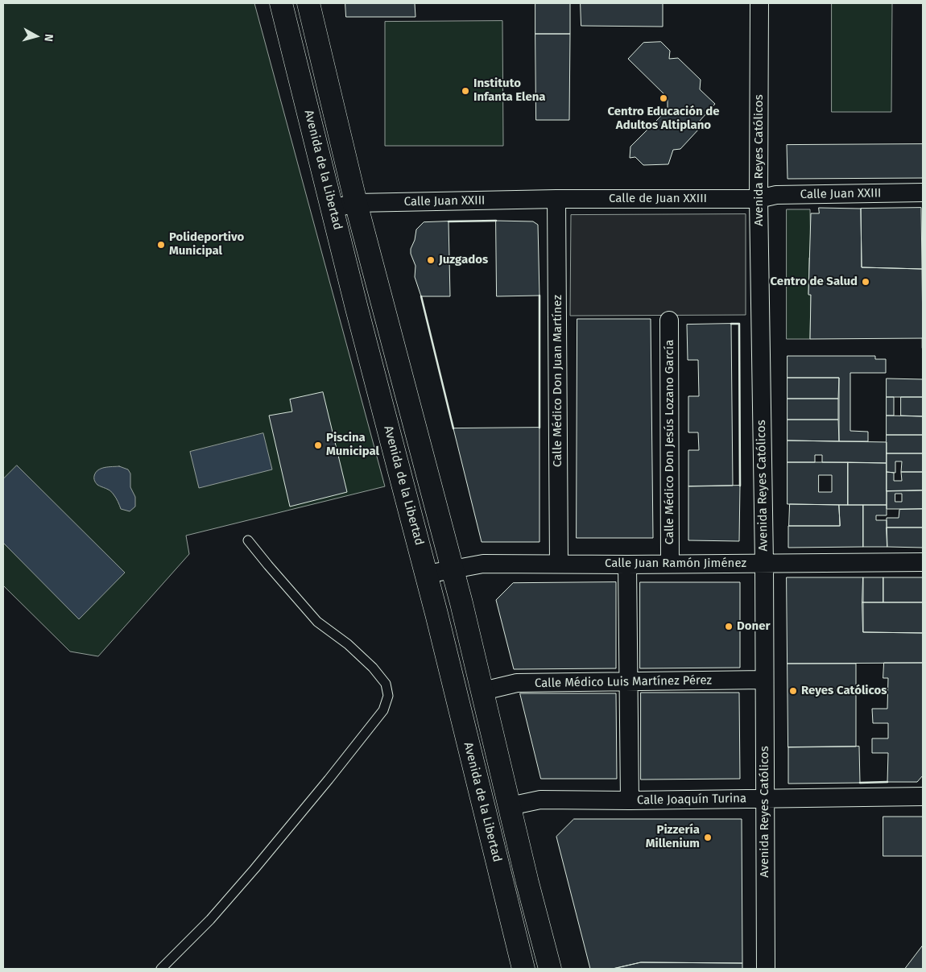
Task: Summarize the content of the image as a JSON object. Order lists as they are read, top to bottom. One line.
{"streets":{"main road":["Avenida de la Libertad"],"street":["Avenida Reyes Católicos","Calle Juan XXIII","Calle de Juan XXIII","Calle Médico Don Juan Martínez","Calle Médico Don Jesús Lozano García","Calle Juan Ramón Jiménez","Calle Médico Luis Martínez Pérez","Calle Joaquín Turina"]},"crossings":[["Avenida Reyes Católicos","Calle Juan XXIII"],["Avenida Reyes Católicos","Calle de Juan XXIII"],["Avenida Reyes Católicos","Calle Juan Ramón Jiménez"],["Avenida Reyes Católicos","Calle Médico Luis Martínez Pérez"],["Avenida Reyes Católicos","Calle Joaquín Turina"],["Avenida de la Libertad","Calle Juan XXIII"],["Avenida de la Libertad","Calle Juan Ramón Jiménez"],["Calle Juan XXIII","Calle de Juan XXIII"],["Calle Juan XXIII","Calle Médico Don Juan Martínez"],["Calle de Juan XXIII","Calle Médico Don Juan Martínez"],["Calle Médico Don Juan Martínez","Calle Juan Ramón Jiménez"],["Calle Médico Don Jesús Lozano García","Calle Juan Ramón Jiménez"]],"places":["Instituto Infanta Elena","Centro Educación de Adultos Altiplano","Polideportivo Municipal","Juzgados","Centro de Salud","Piscina Municipal","Doner","Reyes Católicos","Pizzería Millenium"],"north":"right"}
